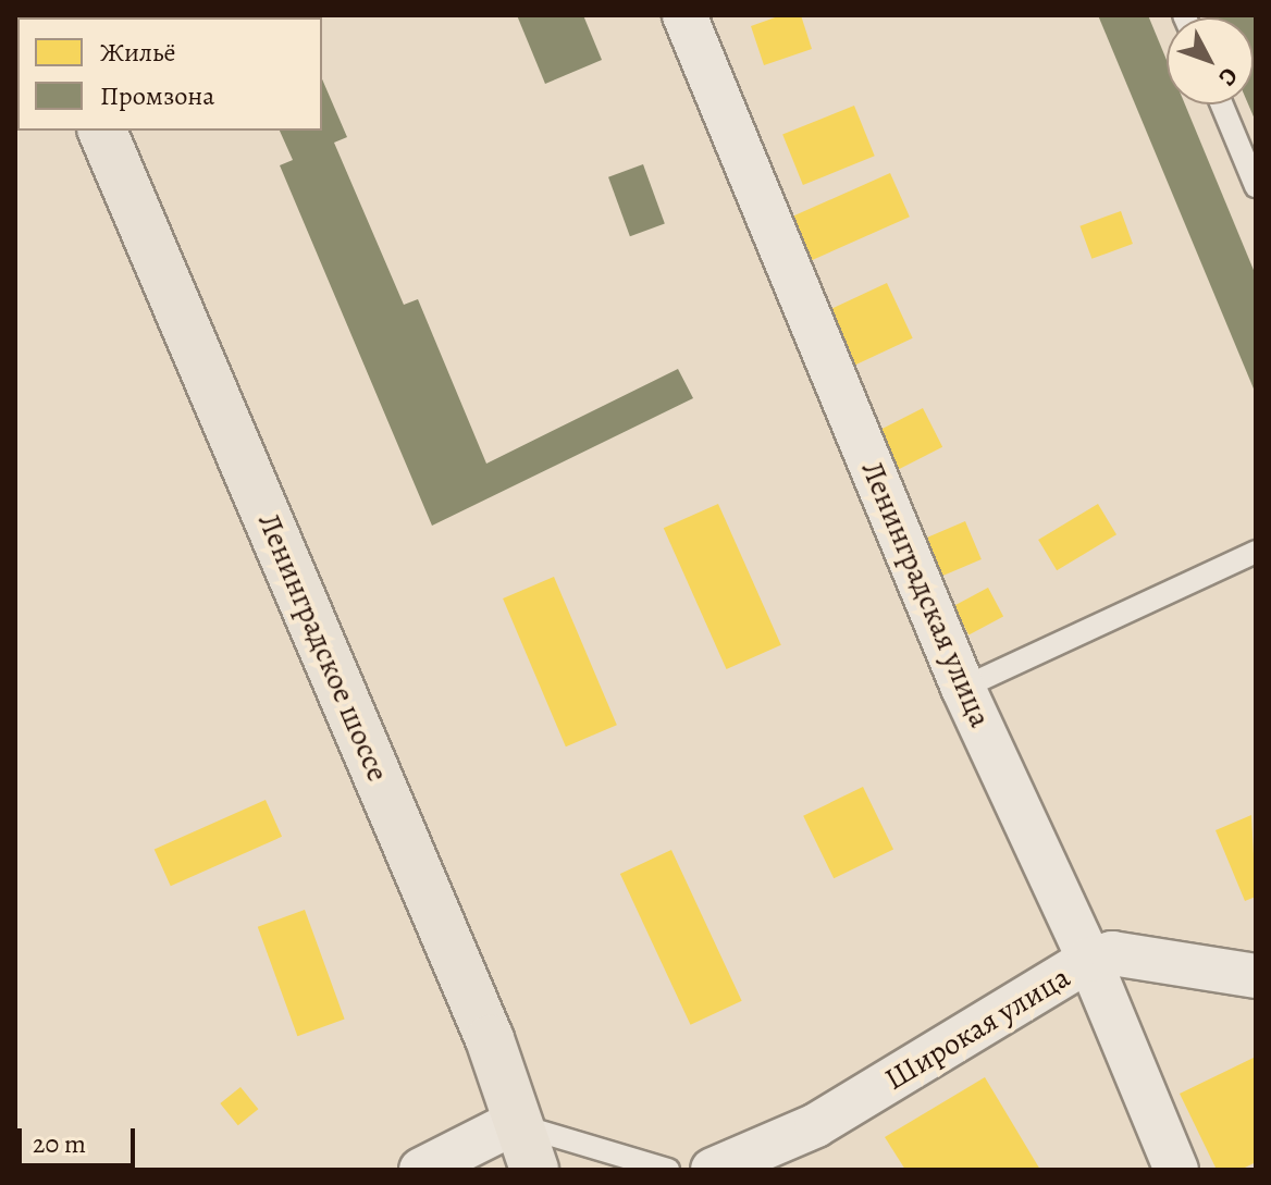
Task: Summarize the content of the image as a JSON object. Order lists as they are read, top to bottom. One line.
{"streets":{"highway":["Ленинградское шоссе"],"street":["Ленинградская улица","Широкая улица"]},"crossings":[["Ленинградская улица","Широкая улица"]],"legend":["Жильё","Промзона"],"scale_bar":"20 m","north":"bottom right"}
